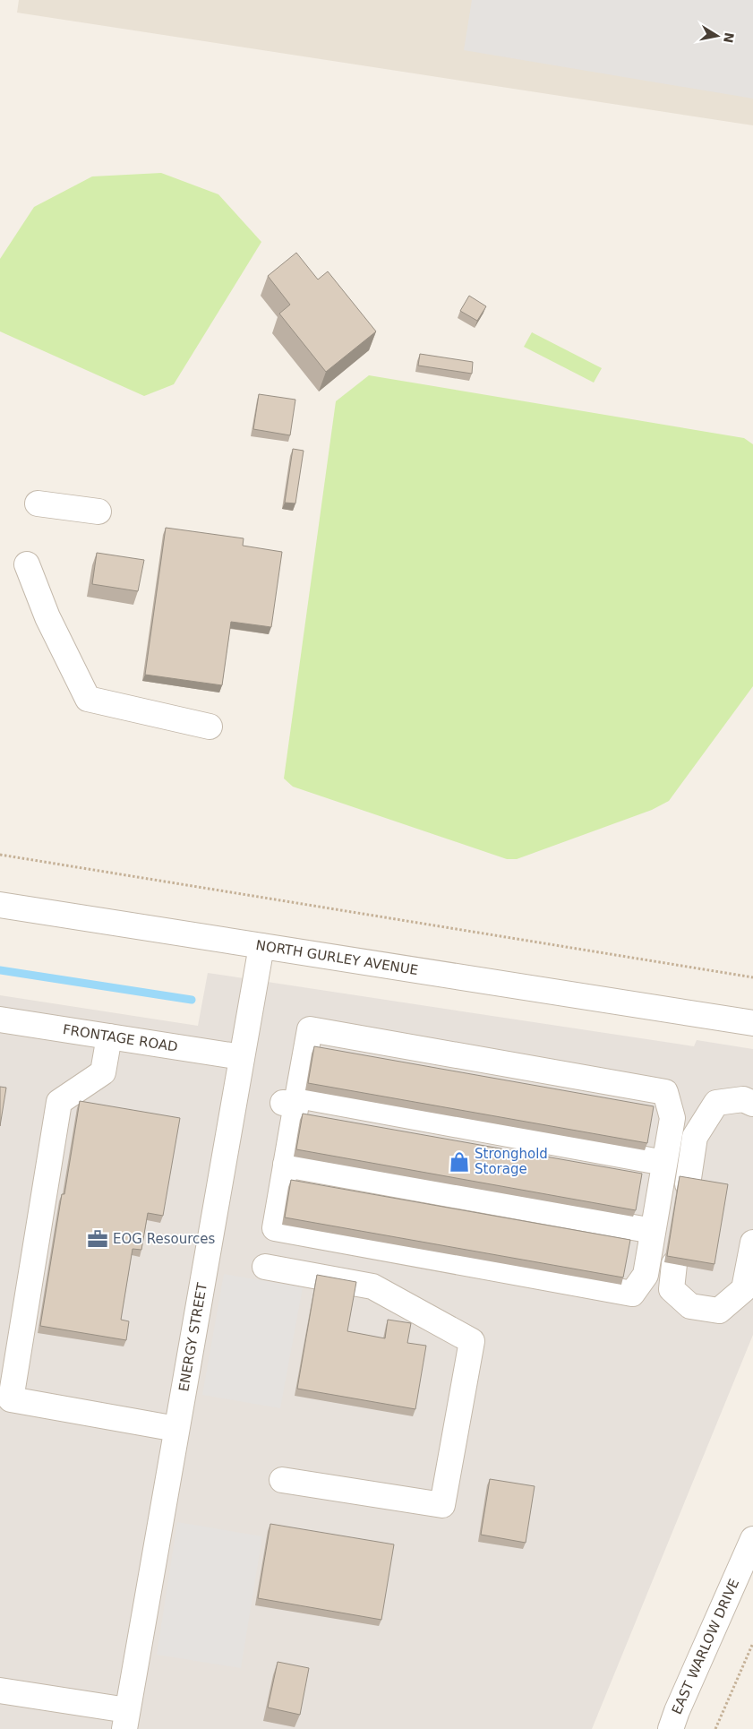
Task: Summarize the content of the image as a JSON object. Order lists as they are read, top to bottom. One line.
{"streets":{"street":["NORTH GURLEY AVENUE","FRONTAGE ROAD","ENERGY STREET","EAST WARLOW DRIVE"]},"crossings":[["NORTH GURLEY AVENUE","ENERGY STREET"],["FRONTAGE ROAD","ENERGY STREET"]],"places":{"shop":["Stronghold Storage"],"office":["EOG Resources"]},"north":"right"}
